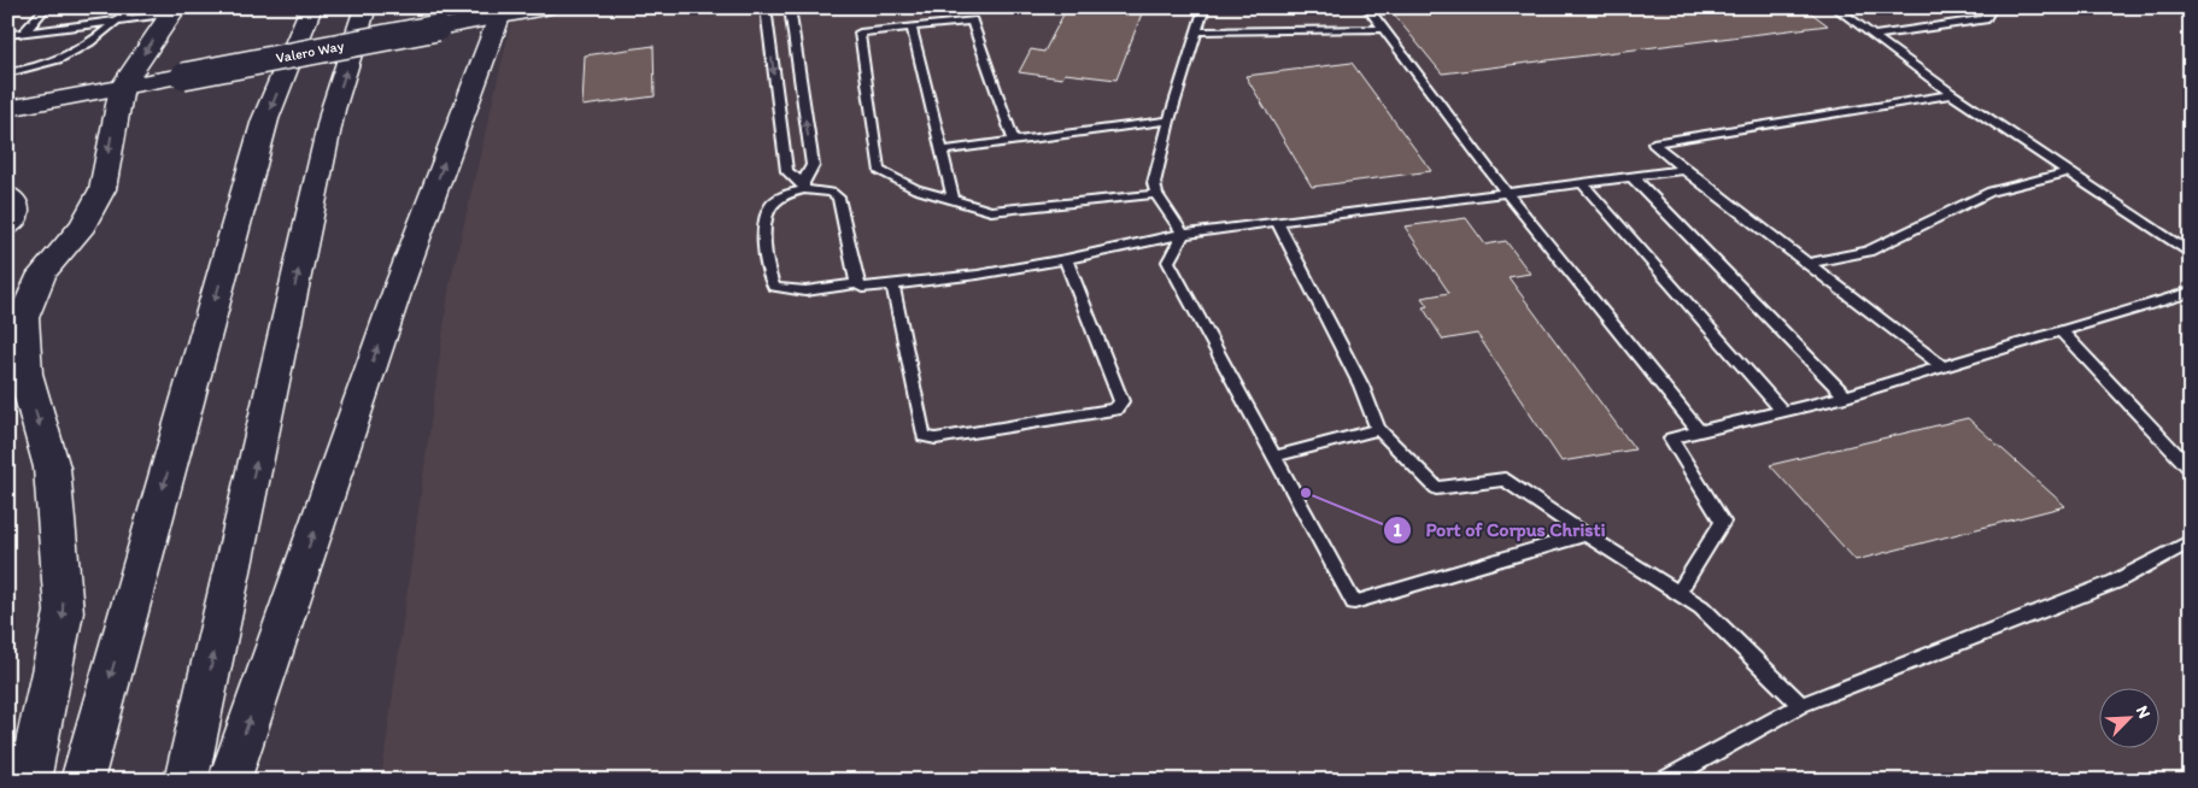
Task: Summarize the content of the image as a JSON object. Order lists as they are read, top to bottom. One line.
{"streets":{"main road":["Valero Way"]},"places":["Port of Corpus Christi"],"north":"top right"}
